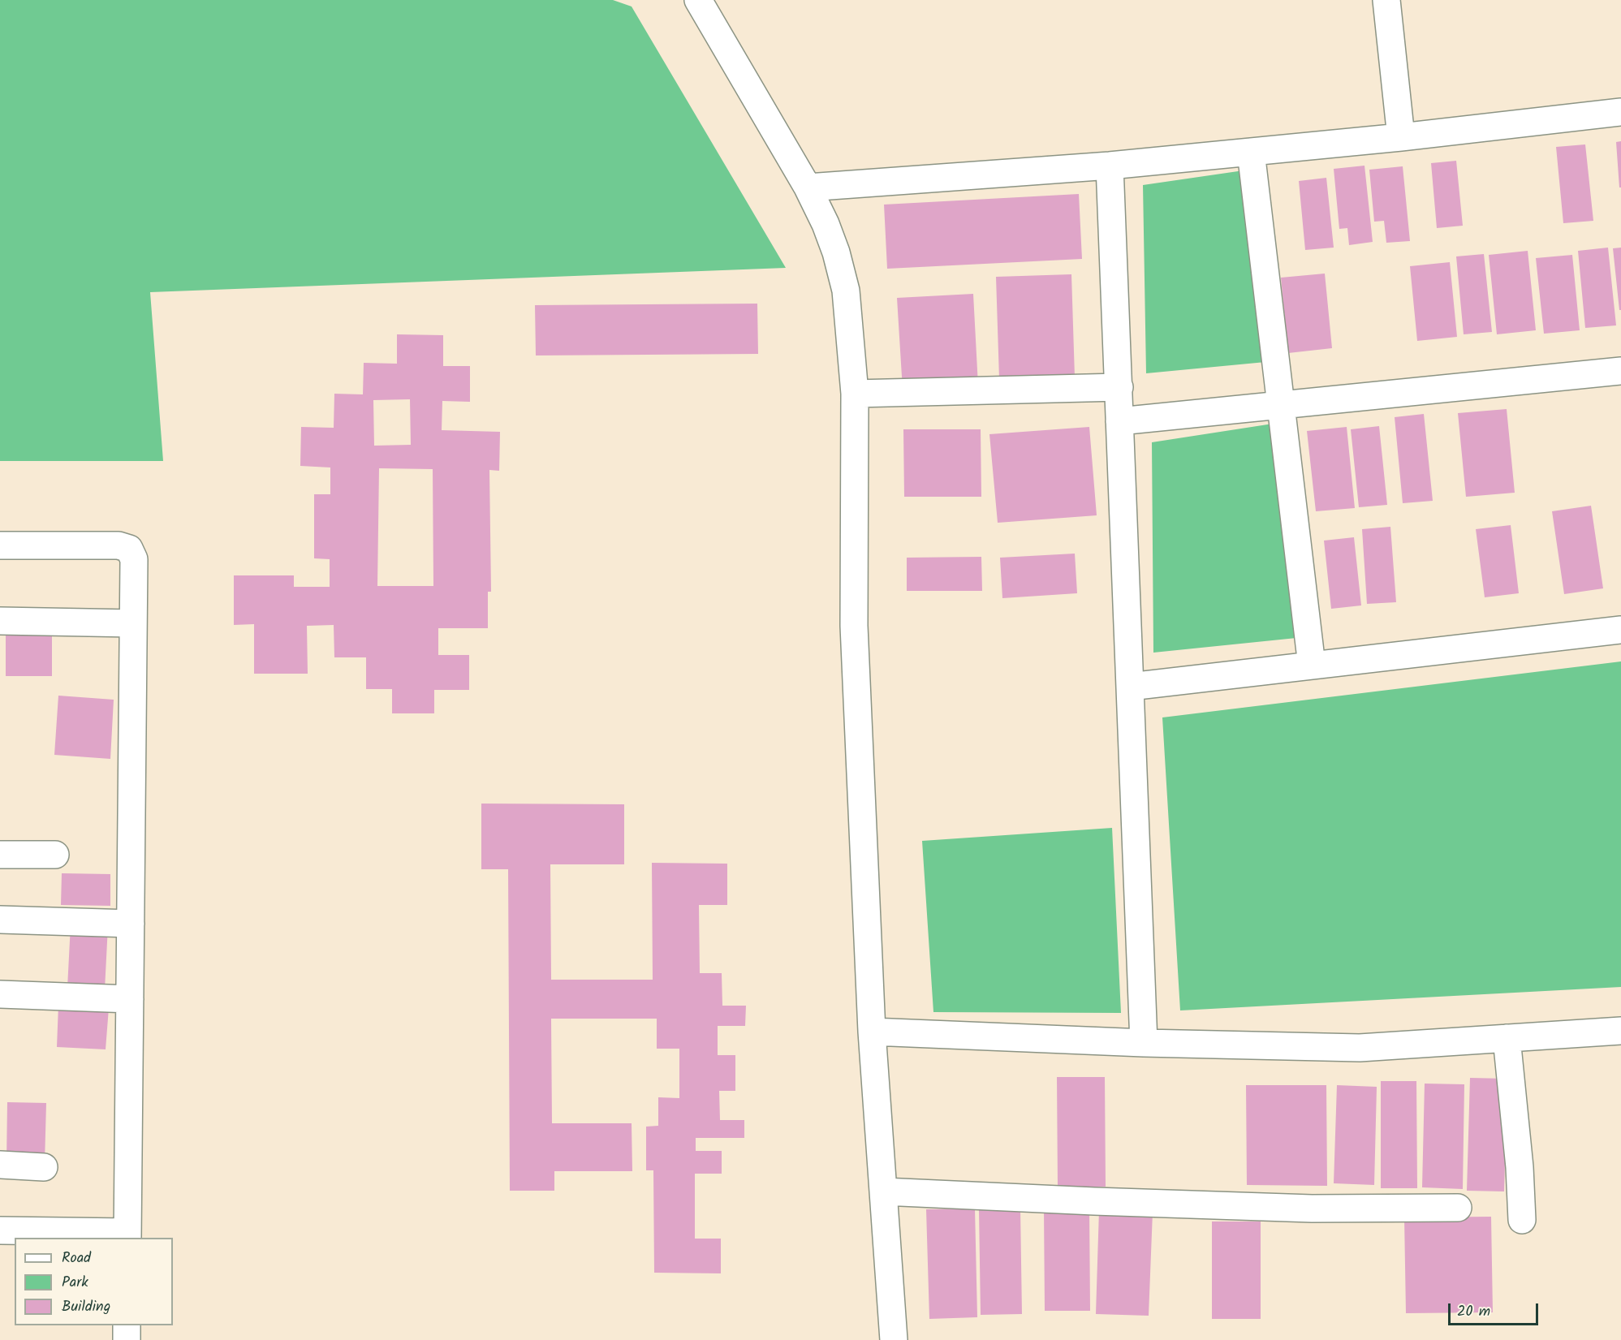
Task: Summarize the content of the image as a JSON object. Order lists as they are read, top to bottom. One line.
{"legend":["Road","Park","Building"],"scale_bar":"20 m"}
